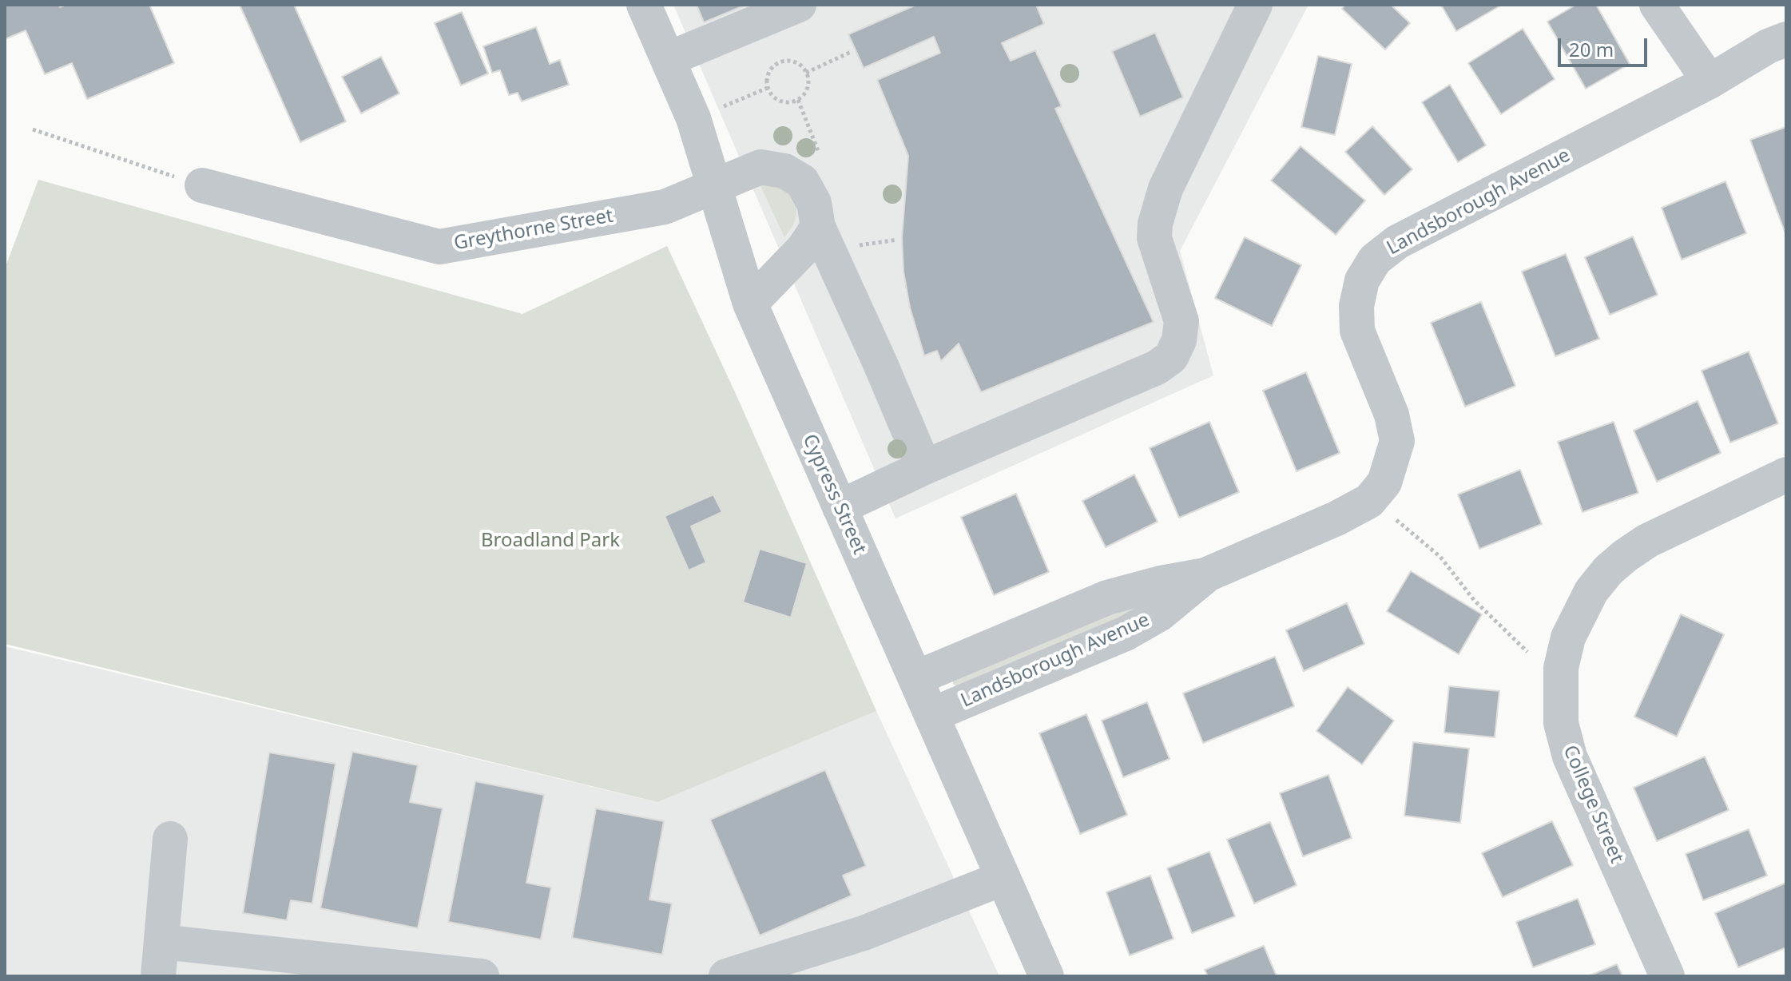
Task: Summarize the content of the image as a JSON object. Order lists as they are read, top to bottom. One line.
{"streets":{"street":["Landsborough Avenue","Greythorne Street","Cypress Street","College Street"]},"crossings":[["Landsborough Avenue","Cypress Street"],["Greythorne Street","Cypress Street"]],"parks":["Broadland Park"],"scale_bar":"20 m"}
